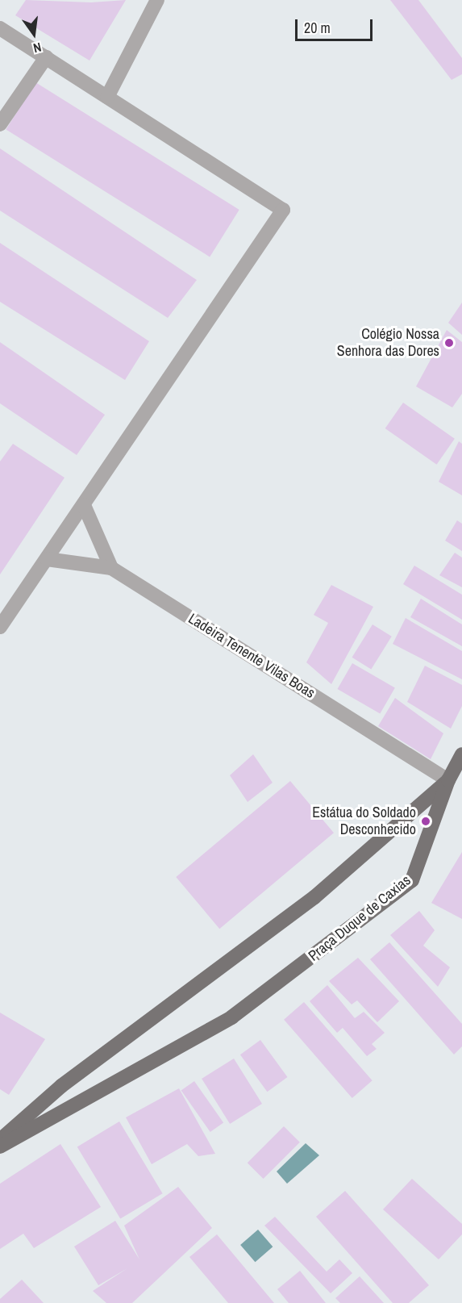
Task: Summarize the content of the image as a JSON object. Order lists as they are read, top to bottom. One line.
{"streets":{"main road":["Praça Duque de Caxias"],"street":["Ladeira Tenente Vilas Boas"]},"crossings":[["Ladeira Tenente Vilas Boas","Praça Duque de Caxias"]],"places":["Colégio Nossa Senhora das Dores","Estátua do Soldado Desconhecido"],"scale_bar":"20 m","north":"bottom"}
